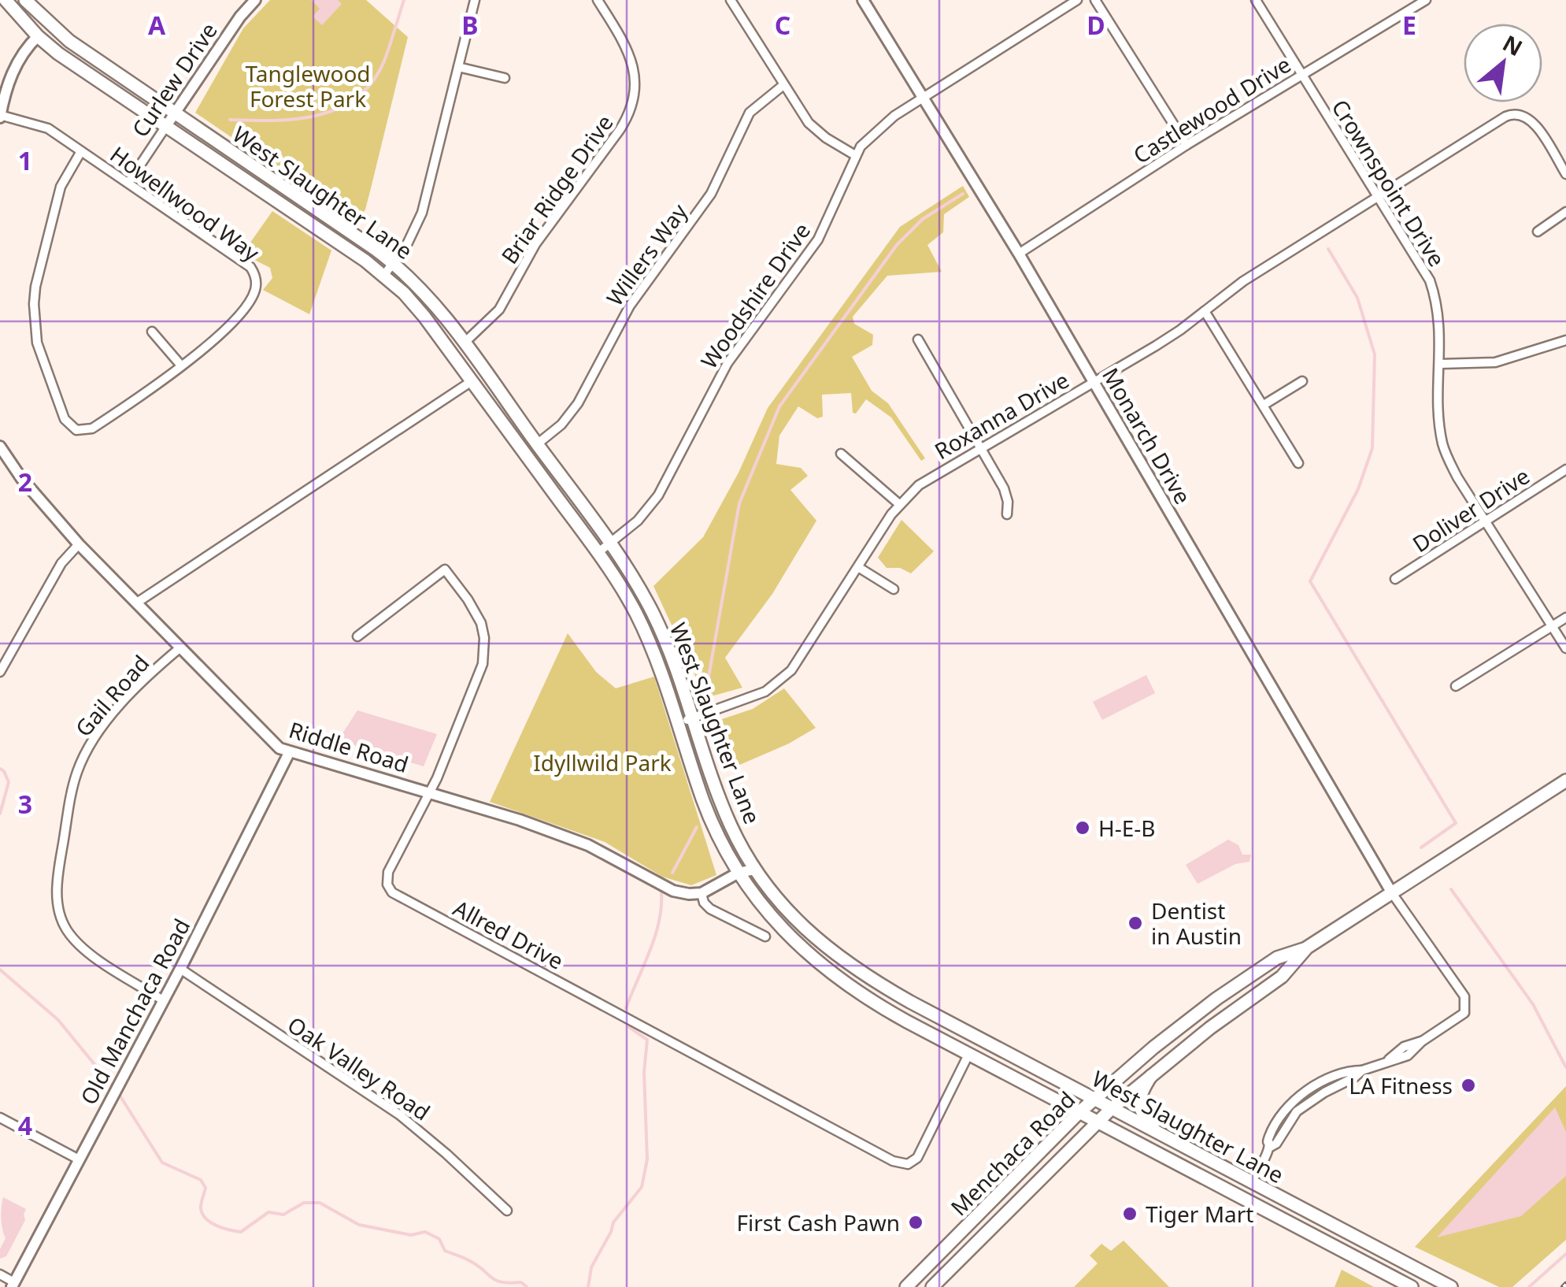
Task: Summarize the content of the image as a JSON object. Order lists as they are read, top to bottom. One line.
{"streets":{"main road":["West Slaughter Lane","Menchaca Road"],"street":["Curlew Drive","Castlewood Drive","Crownspoint Drive","Briar Ridge Drive","Howellwood Way","Willers Way","Woodshire Drive","Roxanna Drive","Monarch Drive","Doliver Drive","Gail Road","Riddle Road","Allred Drive","Old Manchaca Road","Oak Valley Road"]},"crossings":[["Curlew Drive","West Slaughter Lane"],["Curlew Drive","Howellwood Way"],["Castlewood Drive","Crownspoint Drive"],["Castlewood Drive","Monarch Drive"],["Crownspoint Drive","Roxanna Drive"],["Crownspoint Drive","Doliver Drive"],["Briar Ridge Drive","West Slaughter Lane"],["West Slaughter Lane","Willers Way"],["West Slaughter Lane","Woodshire Drive"],["West Slaughter Lane","Roxanna Drive"],["West Slaughter Lane","Allred Drive"],["West Slaughter Lane","Menchaca Road"],["Woodshire Drive","Monarch Drive"],["Roxanna Drive","Monarch Drive"],["Monarch Drive","Menchaca Road"],["Gail Road","Riddle Road"],["Gail Road","Old Manchaca Road"],["Riddle Road","Allred Drive"],["Riddle Road","Old Manchaca Road"],["Old Manchaca Road","Oak Valley Road"]],"parks":["Tanglewood Forest Park","Idyllwild Park"],"places":["H-E-B","Dentist in Austin","LA Fitness","Tiger Mart","First Cash Pawn"],"north":"top right","grid":{"columns":["A","B","C","D","E"],"rows":["1","2","3","4"]}}
